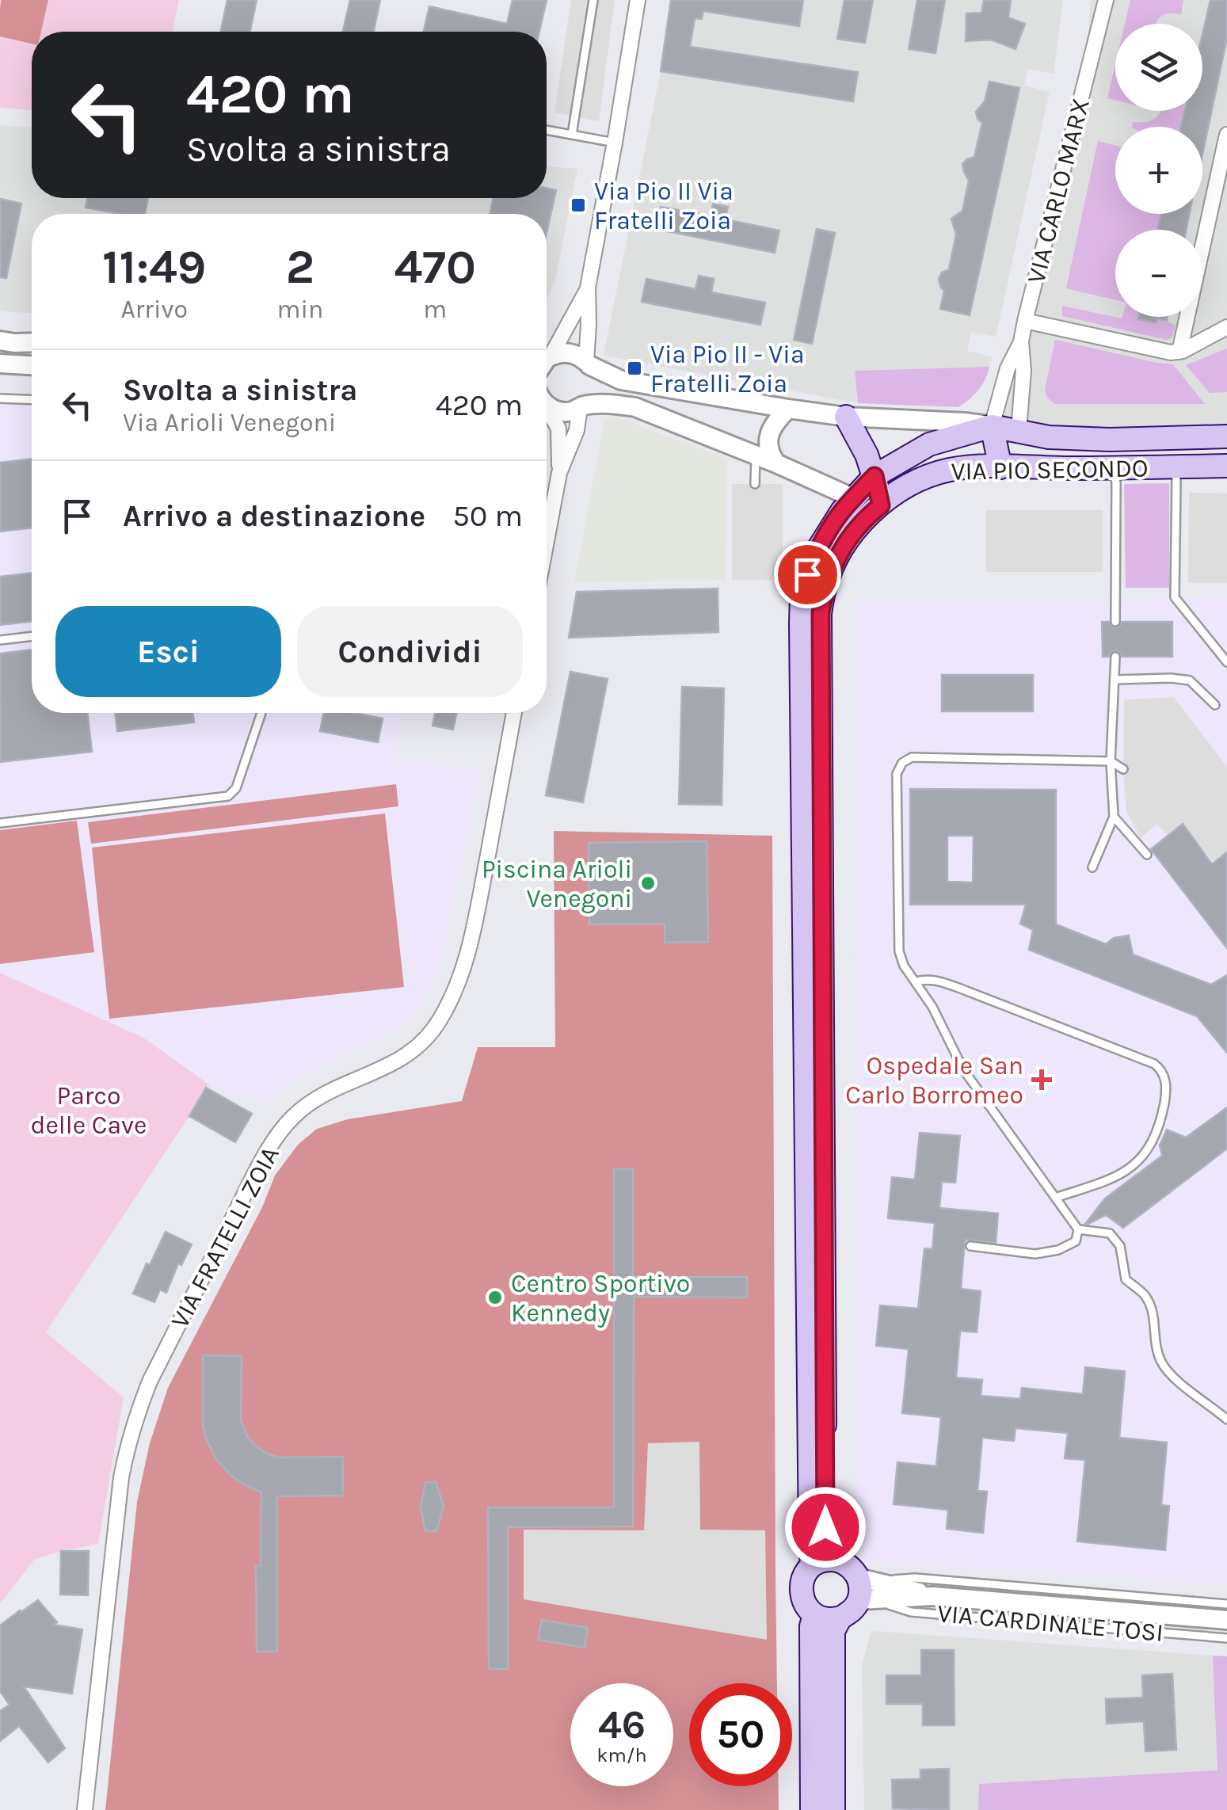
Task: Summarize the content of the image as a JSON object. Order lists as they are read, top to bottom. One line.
{"streets":{"main road":["VIA CARLO MARX","VIA PIO SECONDO"],"street":["VIA FRATELLI ZOIA","VIA CARDINALE TOSI"]},"crossings":[["VIA CARLO MARX","VIA PIO SECONDO"],["VIA PIO SECONDO","VIA CARDINALE TOSI"]],"parks":["Parco delle Cave"],"places":{"transit":["Via Pio II Via Fratelli Zoia","Via Pio II - Via Fratelli Zoia"],"other":["Piscina Arioli Venegoni","Centro Sportivo Kennedy"],"health":["Ospedale San Carlo Borromeo"]},"page":{"map_buttons":["+","−"],"turn":["420 m","Svolta a sinistra"],"eta":["11:49","Arrivo","2","min","470","m"],"list":[{"name":"Svolta a sinistra","note":"Via Arioli Venegoni","value":"420 m"},{"name":"Arrivo a destinazione","value":"50 m"}],"buttons":["Esci","Condividi"],"speed":"46 km/h","limit":"50"}}
